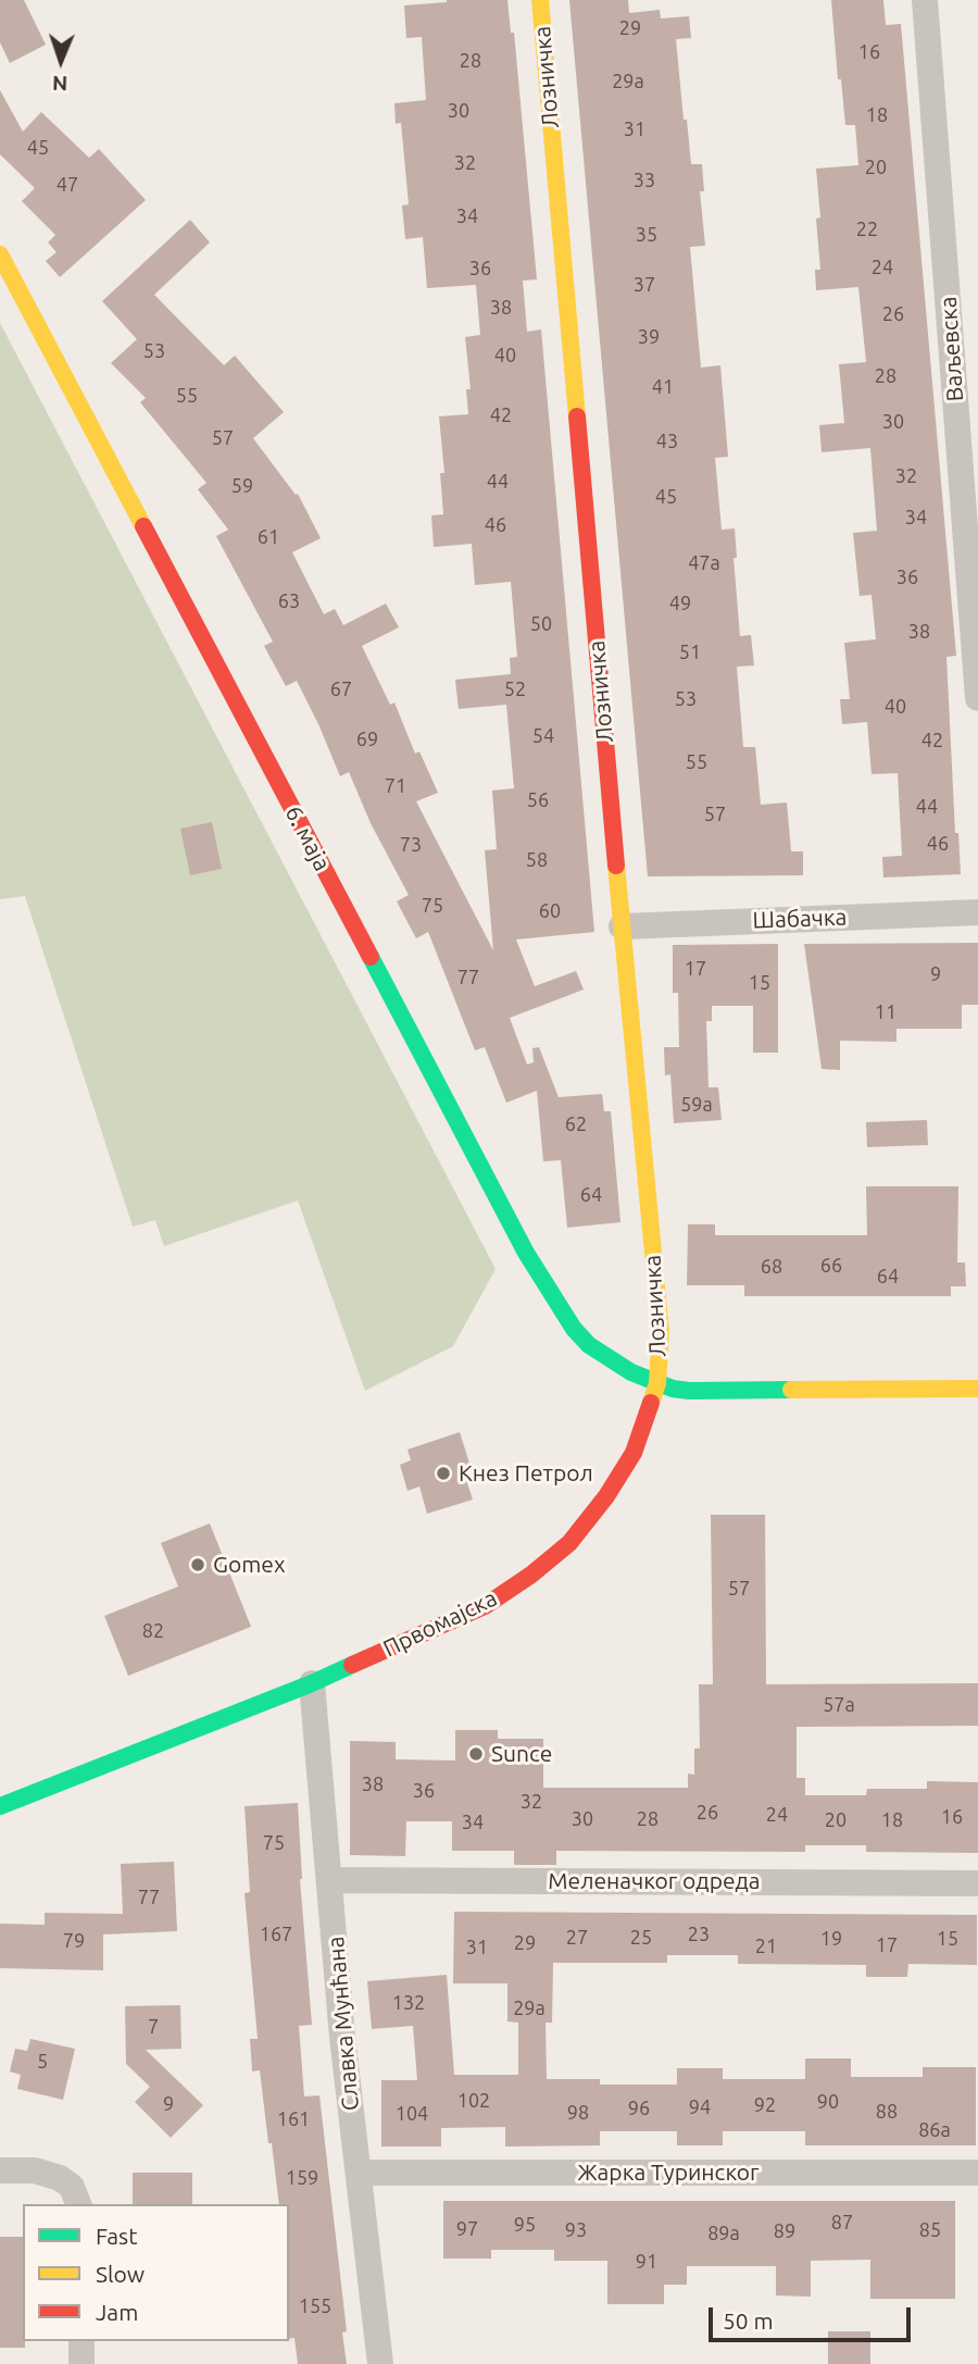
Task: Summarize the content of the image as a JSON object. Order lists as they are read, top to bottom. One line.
{"streets":{"street":["Лозничка","Ваљевска","6. маја","Шабачка","Првомајска","Меленачког одреда","Славка Мунћана","Жарка Туринског"]},"crossings":[["Лозничка","6. маја"],["Лозничка","Шабачка"],["Лозничка","Првомајска"],["6. маја","Првомајска"],["Првомајска","Славка Мунћана"],["Меленачког одреда","Славка Мунћана"],["Славка Мунћана","Жарка Туринског"]],"places":["Кнез Петрол","Gomex","Sunce"],"house_numbers":["29","16","28","29a","30","18","31","45","32","20","33","47","34","22","35","24","36","37","38","26","39","53","40","28","41","55","42","30","57","43","32","44","59","45","34","46","61","47a","36","63","49","50","38","51","67","52","53","40","54","69","42","55","71","56","44","57","46","73","58","75","60","17","9","77","15","11","59a","62","64","66","68","64","57","82","57a","38","36","32","26","24","16","30","28","20","18","34","75","77","167","23","27","25","19","15","79","29","17","21","31","132","29a","7","5","102","90","9","92","94","96","88","98","104","161","86a","159","87","95","97","93","85","89","89a","91","155"],"legend":["Fast","Slow","Jam"],"scale_bar":"50 m","north":"bottom"}
